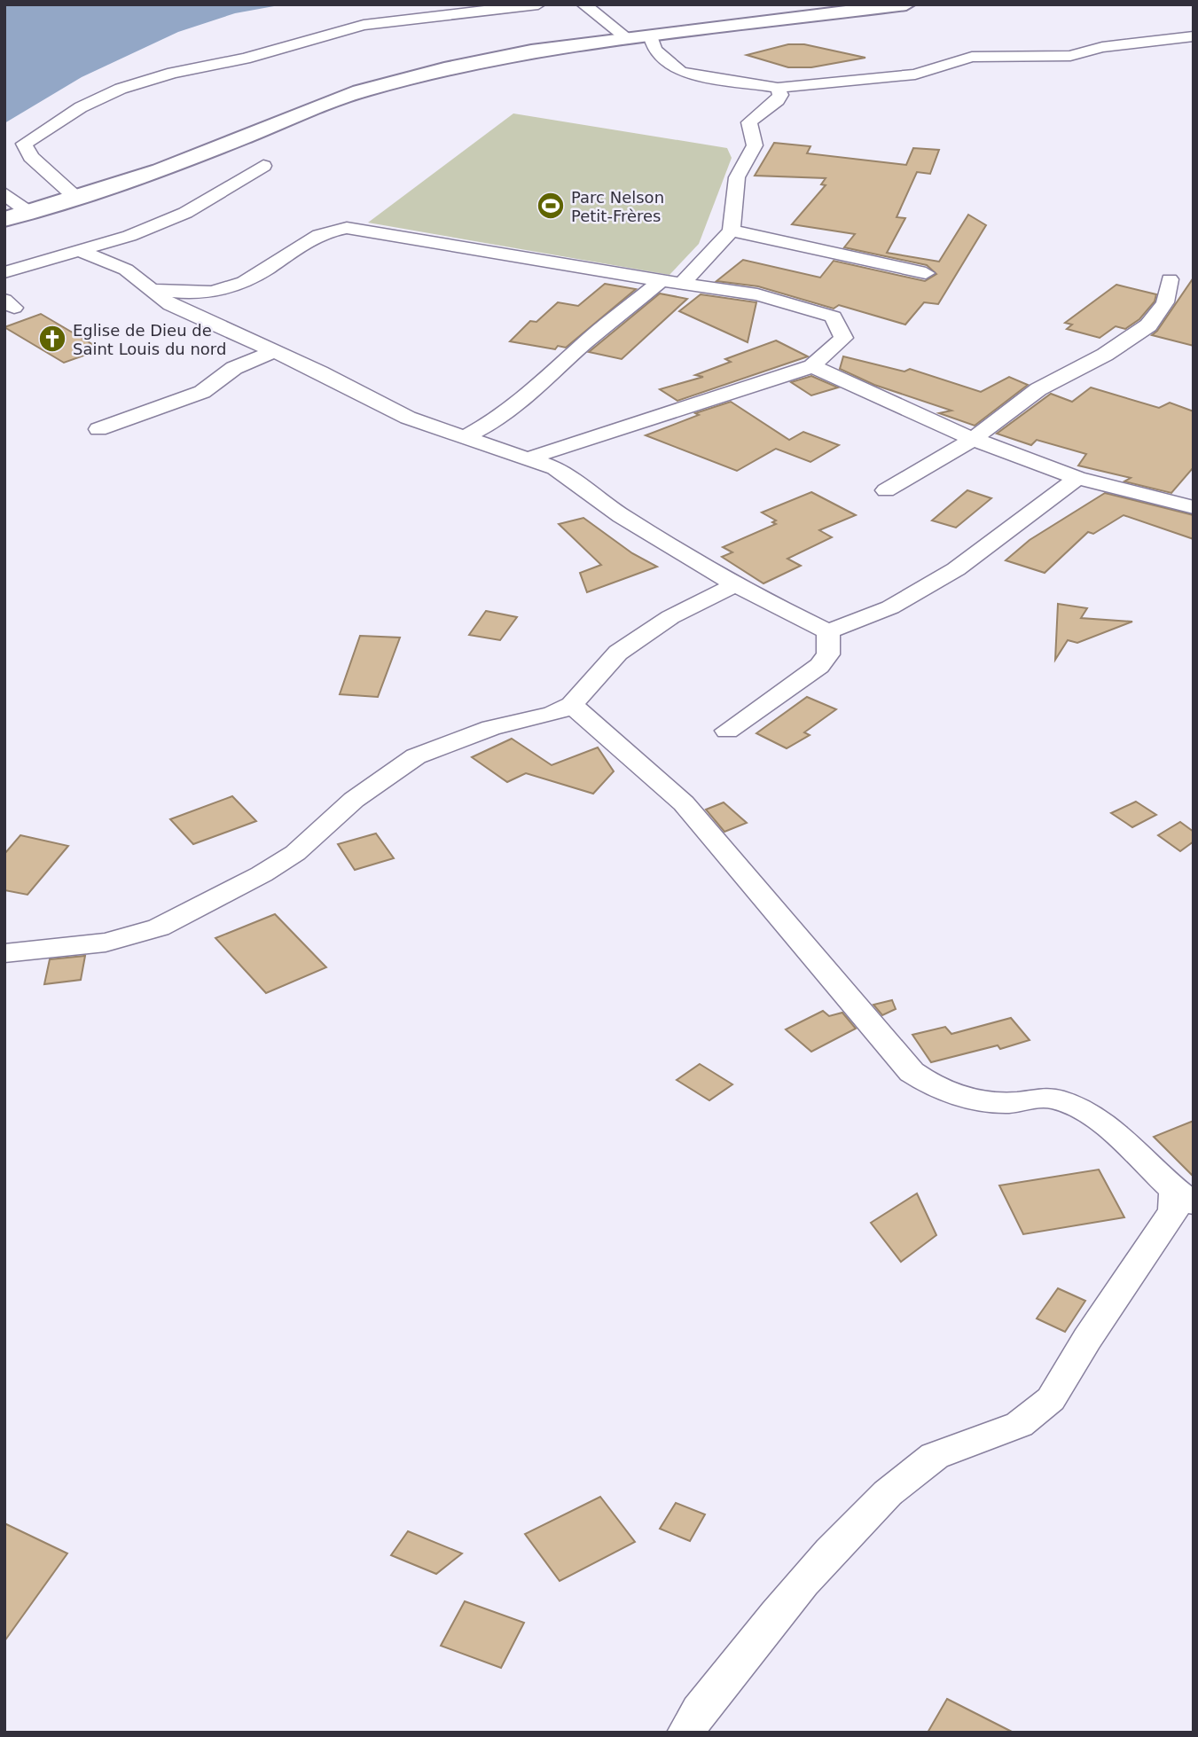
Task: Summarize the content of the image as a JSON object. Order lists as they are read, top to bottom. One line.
{"places":{"sports":["Parc Nelson Petit-Frères"],"church":["Eglise de Dieu de Saint Louis du nord"]}}
